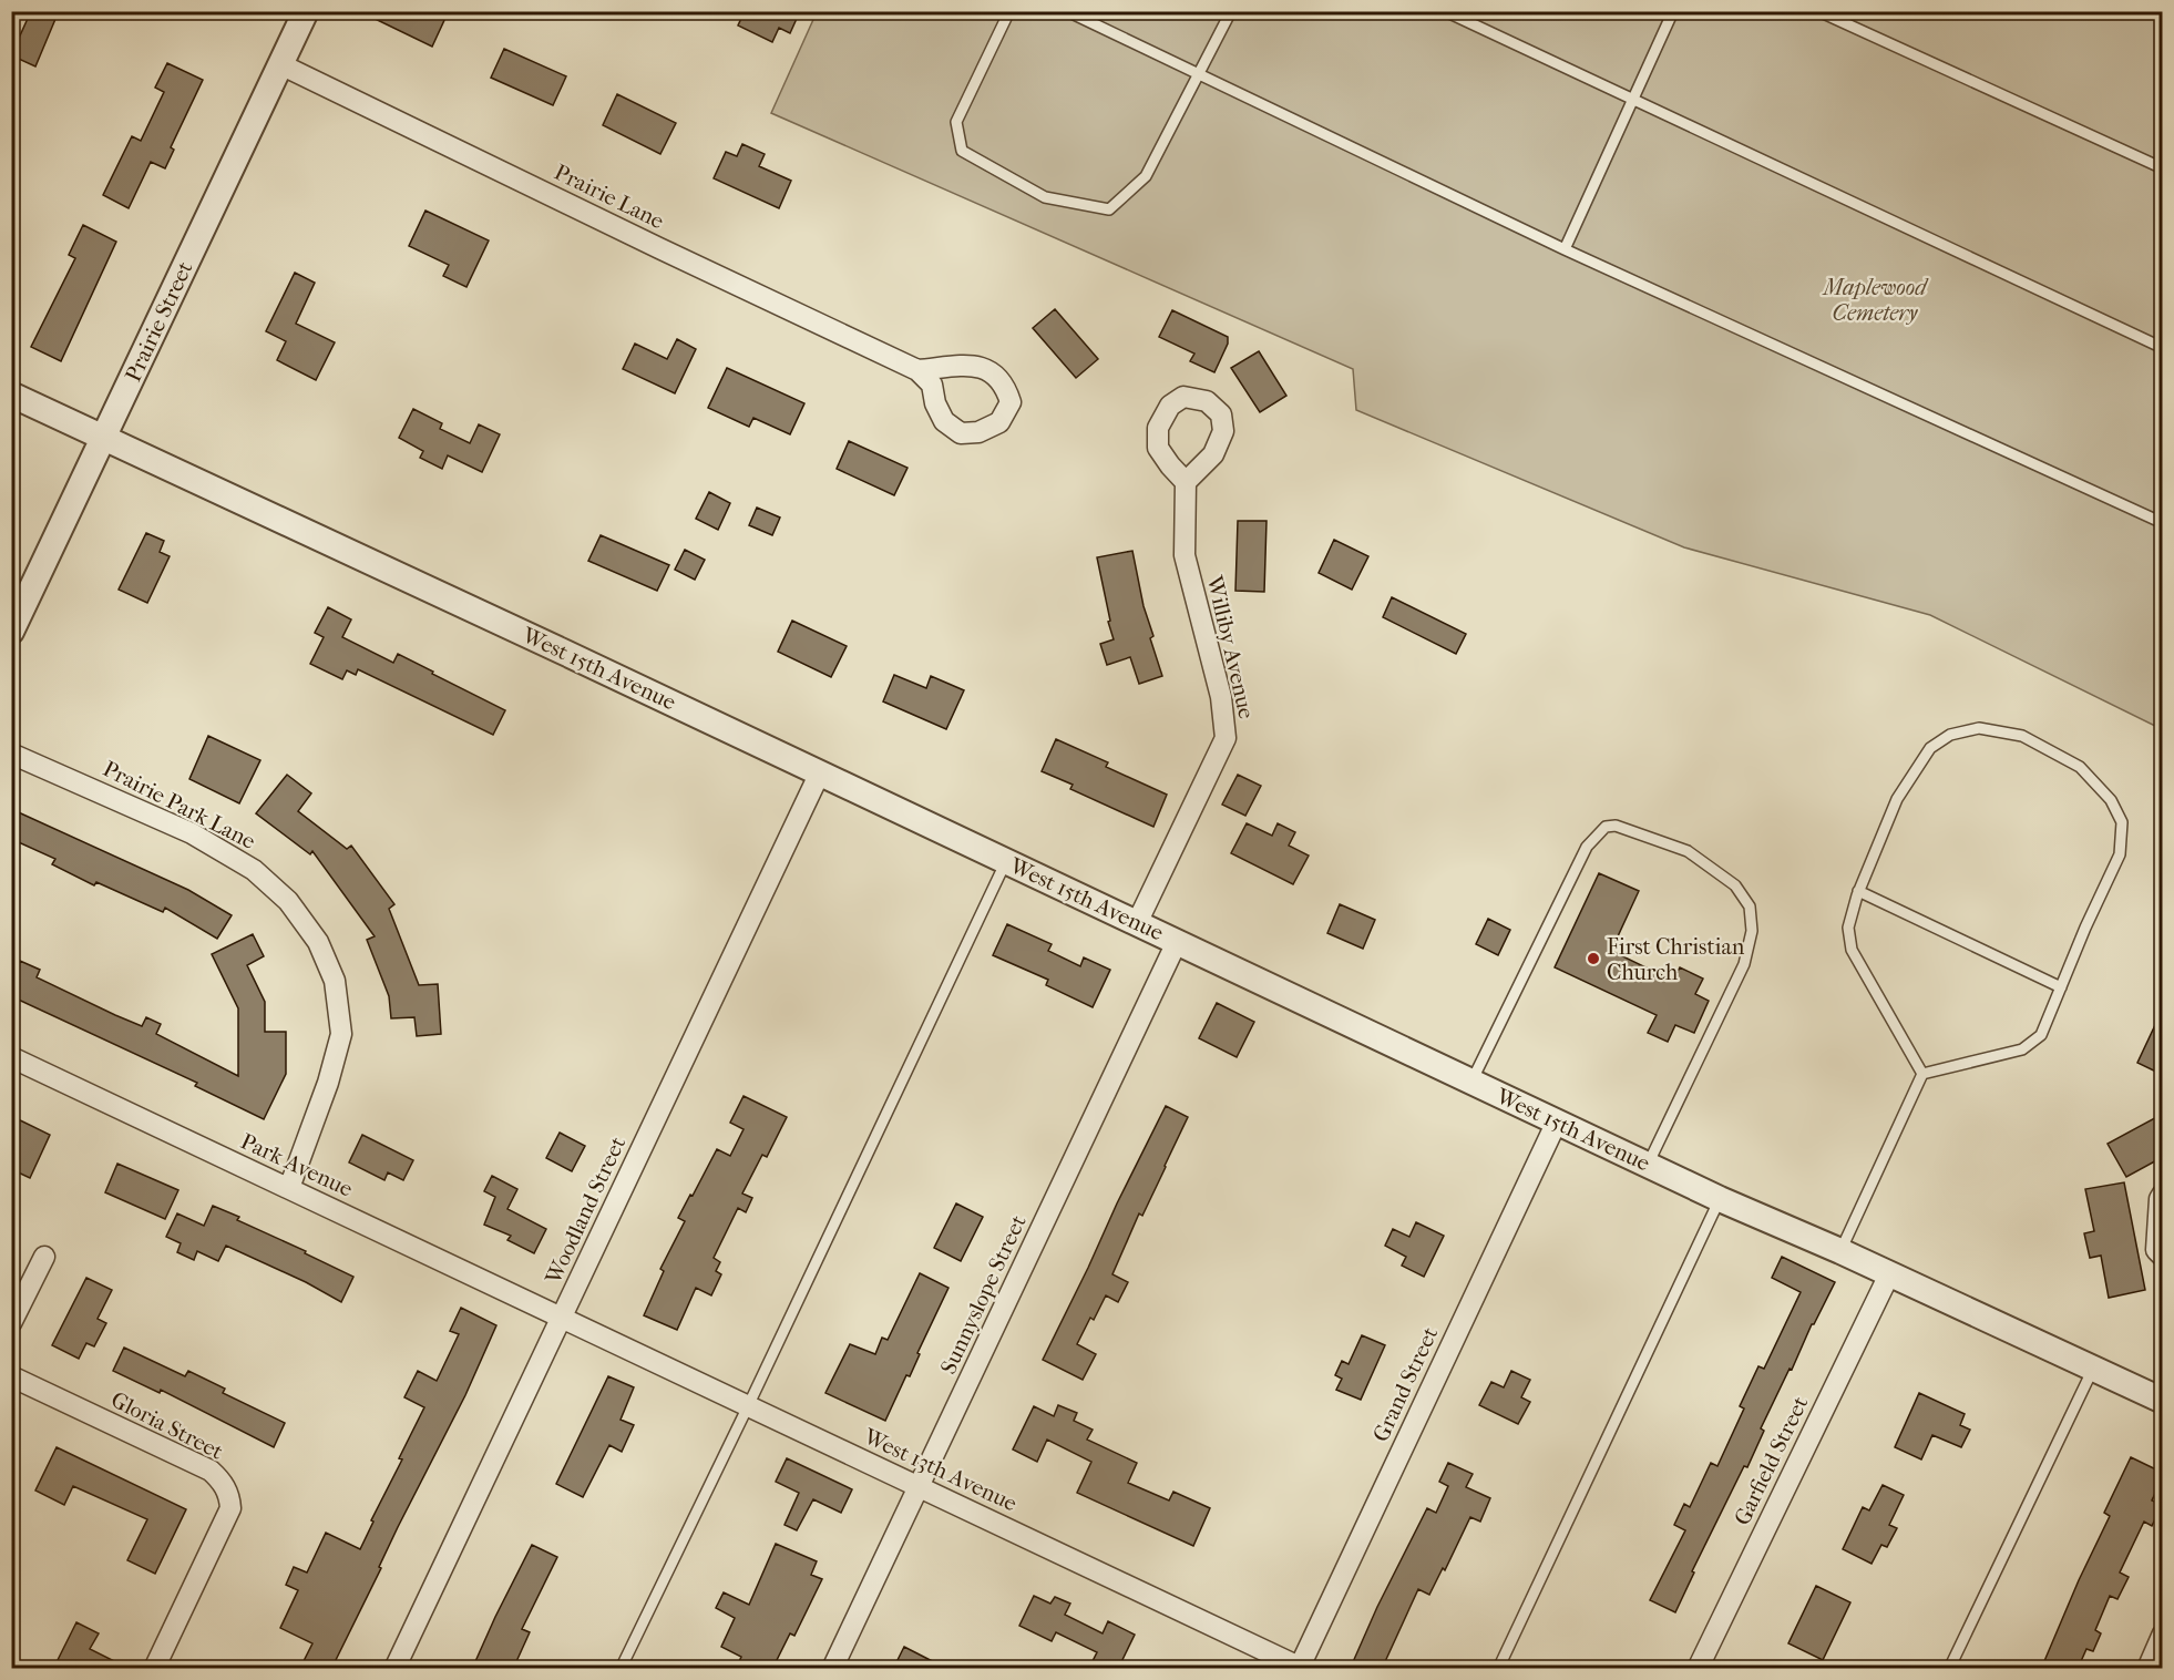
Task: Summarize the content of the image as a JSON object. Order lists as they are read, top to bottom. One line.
{"streets":{"street":["Prairie Lane","Prairie Street","Williby Avenue","West 15th Avenue","Prairie Park Lane","Park Avenue","Woodland Street","Sunnyslope Street","Grand Street","Gloria Street","Garfield Street","West 13th Avenue"]},"crossings":[["Prairie Lane","Prairie Street"],["Prairie Street","West 15th Avenue"],["Williby Avenue","West 15th Avenue"],["West 15th Avenue","Woodland Street"],["West 15th Avenue","Sunnyslope Street"],["West 15th Avenue","Grand Street"],["West 15th Avenue","Garfield Street"],["Prairie Park Lane","Park Avenue"],["Park Avenue","Woodland Street"],["Park Avenue","West 13th Avenue"],["Woodland Street","West 13th Avenue"],["Sunnyslope Street","West 13th Avenue"],["Grand Street","West 13th Avenue"]],"parks":["Maplewood Cemetery"],"places":["First Christian Church"]}
